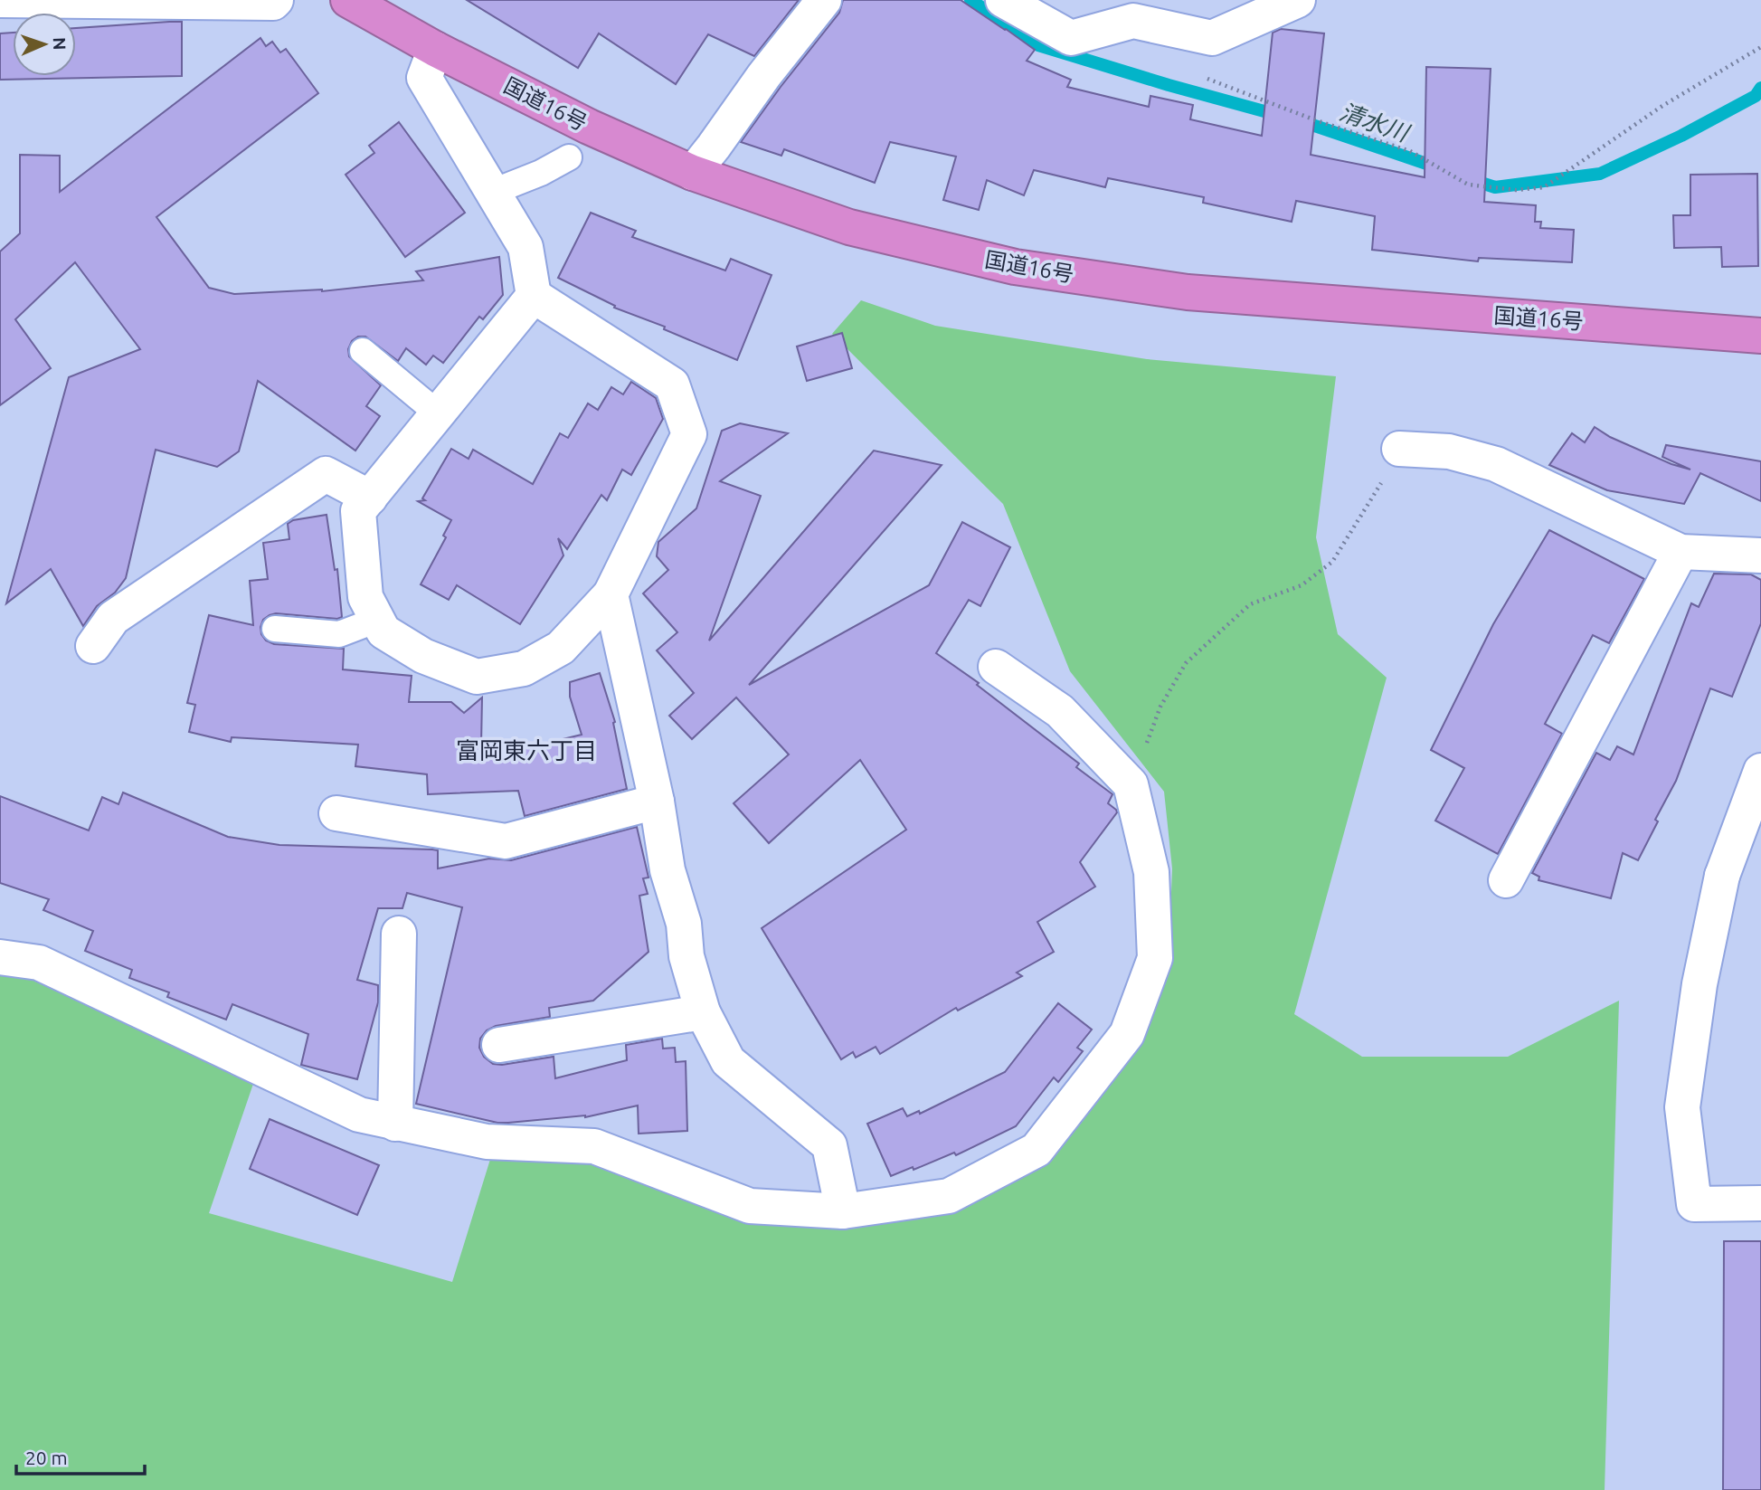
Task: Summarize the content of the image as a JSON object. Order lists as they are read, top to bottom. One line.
{"streets":{"highway":["国道16号"]},"districts":["富岡東六丁目"],"water":["清水川"],"scale_bar":"20 m","north":"right"}
